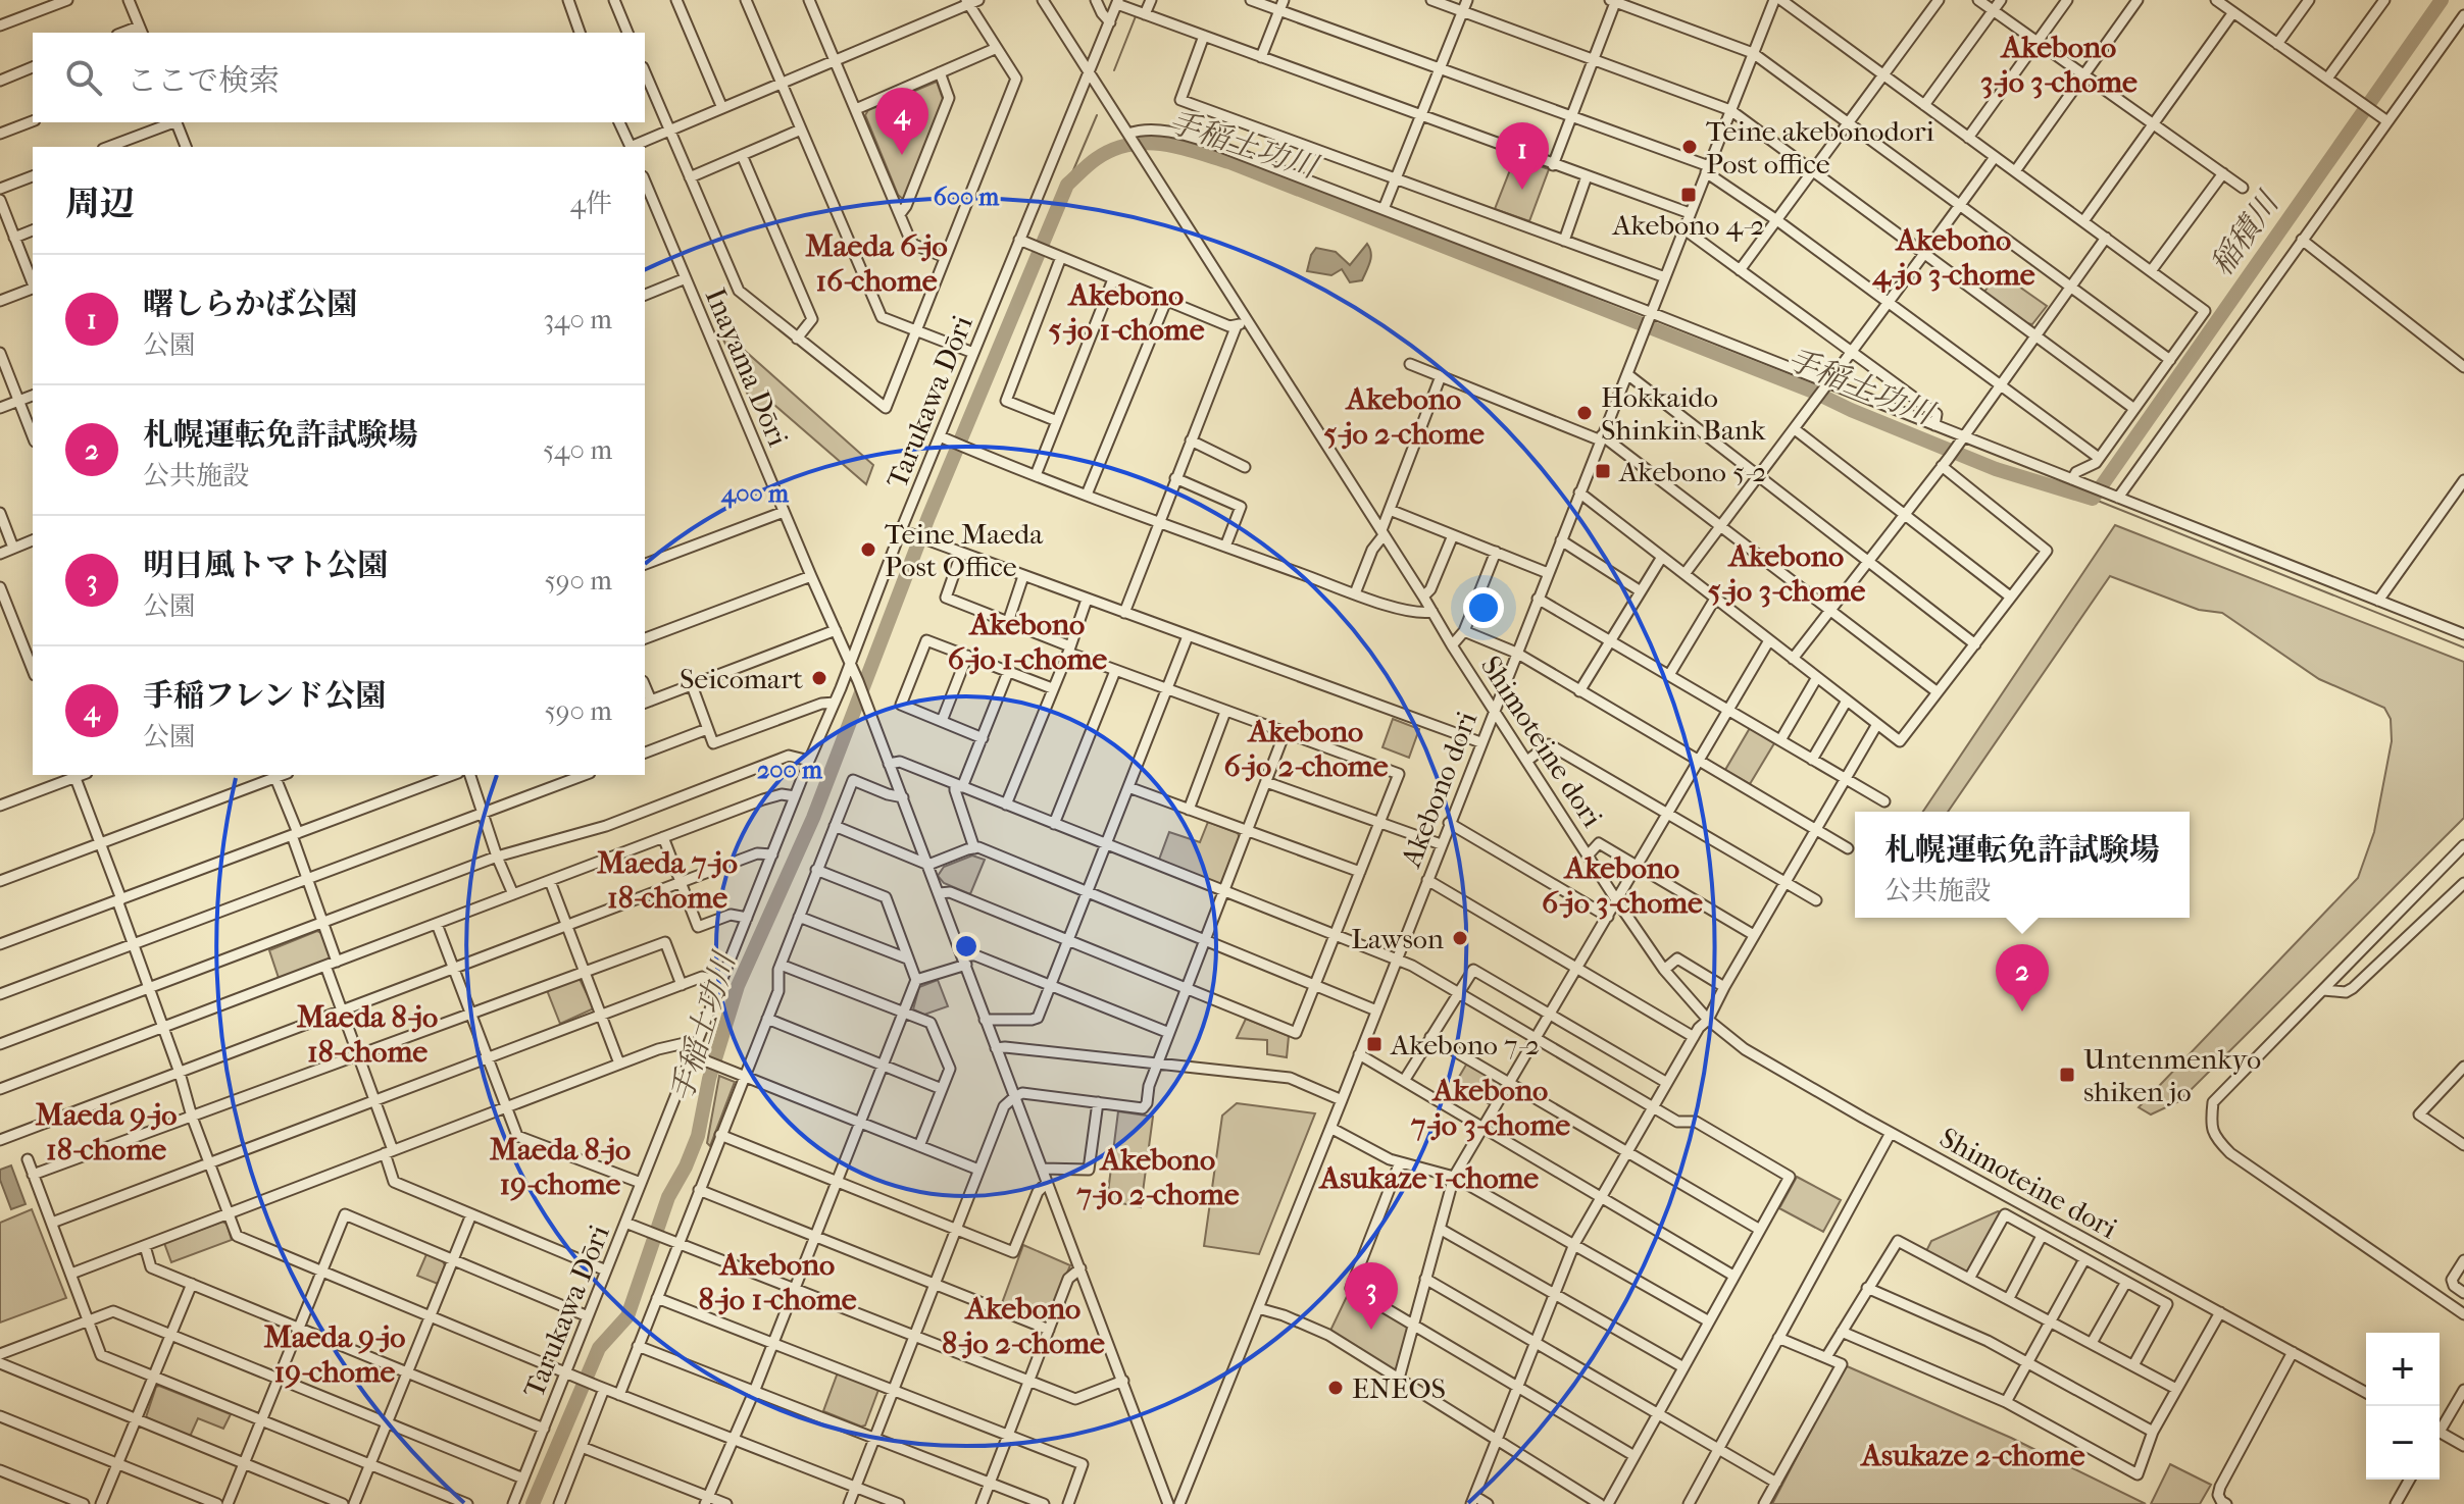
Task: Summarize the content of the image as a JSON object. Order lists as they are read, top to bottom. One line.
{"streets":{"street":["Inayama Dōri","Tarukawa Dōri","Shimoteine dori","Akebono dori"]},"crossings":[["Inayama Dōri","Tarukawa Dōri"],["Tarukawa Dōri","Shimoteine dori"],["Shimoteine dori","Akebono dori"]],"districts":["Akebono 3-jo 3-chome","Akebono 4-jo 3-chome","Maeda 6-jo 16-chome","Akebono 5-jo 1-chome","Akebono 5-jo 2-chome","Akebono 5-jo 3-chome","Akebono 6-jo 1-chome","Akebono 6-jo 2-chome","Maeda 7-jo 18-chome","Akebono 6-jo 3-chome","Maeda 8-jo 18-chome","Akebono 7-jo 3-chome","Maeda 9-jo 18-chome","Maeda 8-jo 19-chome","Akebono 7-jo 2-chome","Asukaze 1-chome","Akebono 8-jo 1-chome","Akebono 8-jo 2-chome","Maeda 9-jo 19-chome","Asukaze 2-chome"],"water":["手稲土功川","稲積川"],"places":{"other":["Teine akebonodori Post office","Hokkaido Shinkin Bank","Teine Maeda Post Office","Seicomart","Lawson","ENEOS"],"transit":["Akebono 4-2","Akebono 5-2","Akebono 7-2","Untenmenkyo shiken jo"]},"page":{"search":"ここで検索","pins":["4","1","2","3"],"heading":["周辺","4件"],"list":[{"mark":"1","name":"曙しらかば公園","note":"公園","value":"340 m"},{"mark":"2","name":"札幌運転免許試験場","note":"公共施設","value":"540 m"},{"mark":"3","name":"明日風トマト公園","note":"公園","value":"590 m"},{"mark":"4","name":"手稲フレンド公園","note":"公園","value":"590 m"}],"popup":["札幌運転免許試験場","公共施設"],"map_buttons":["+","−"]},"rings":["600 m","400 m","200 m"]}
